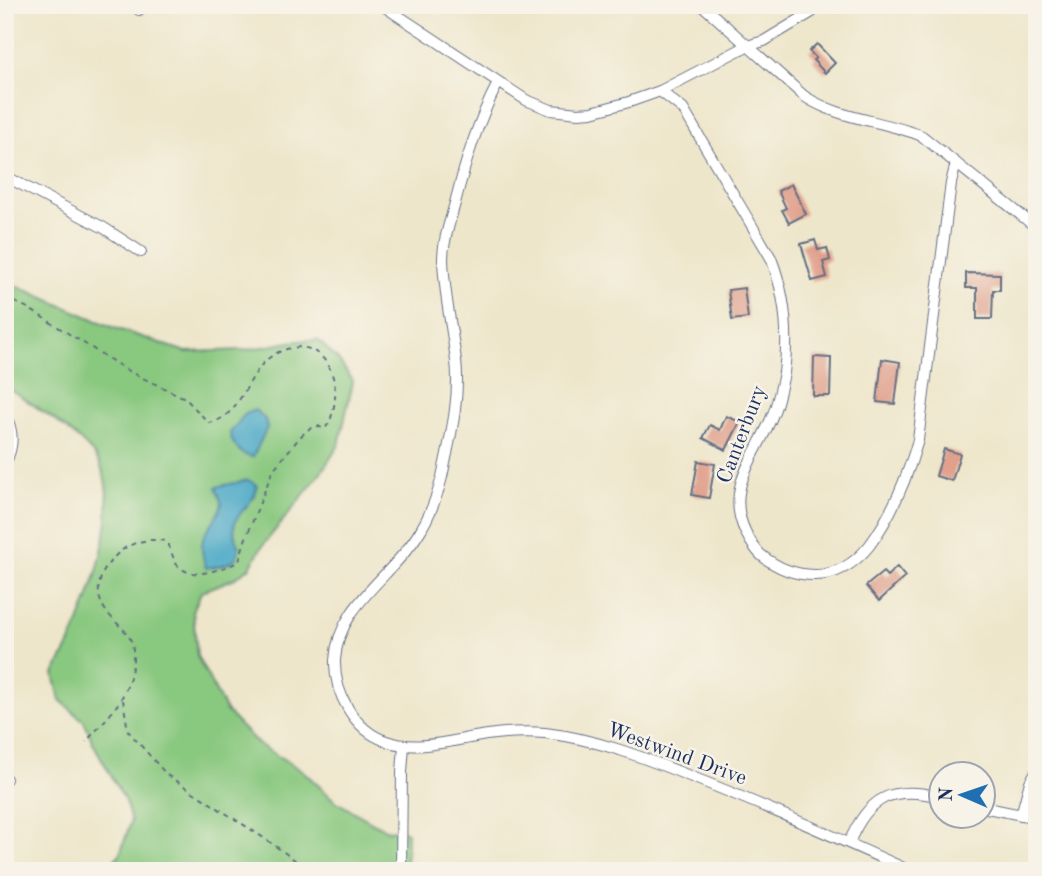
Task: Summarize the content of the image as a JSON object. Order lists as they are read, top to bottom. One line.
{"streets":{"street":["Canterbury","Westwind Drive"]},"north":"left"}
